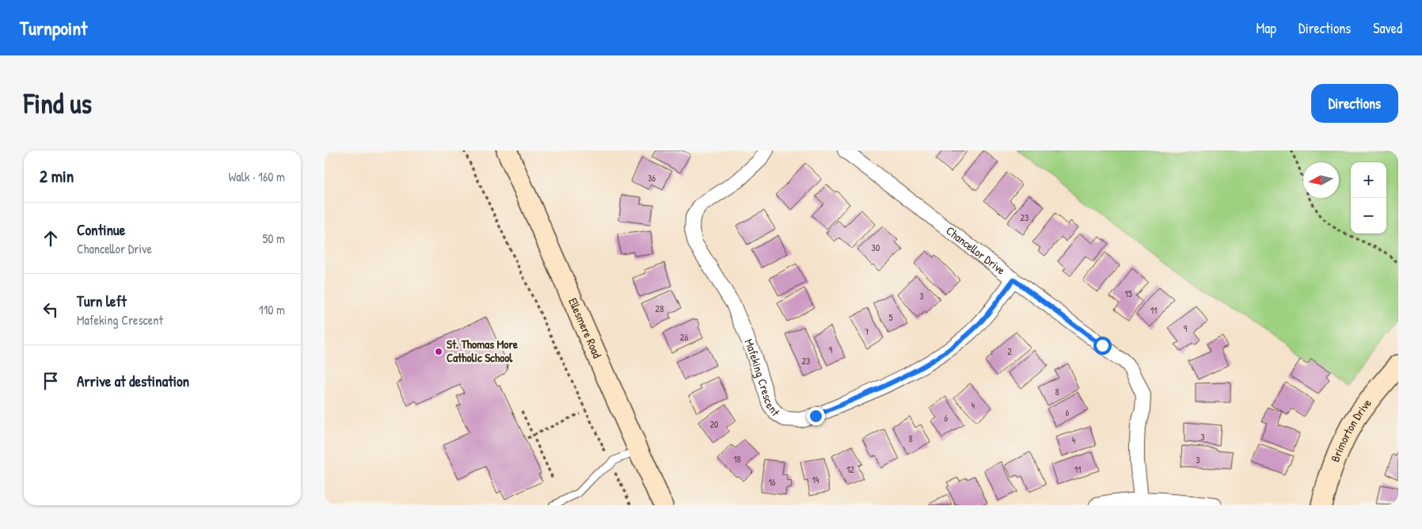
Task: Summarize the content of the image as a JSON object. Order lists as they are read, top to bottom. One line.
{"streets":{"main road":["Ellesmere Road","Brimorton Drive"],"street":["Chancellor Drive","Mafeking Crescent"]},"crossings":[["Chancellor Drive","Mafeking Crescent"]],"places":["St. Thomas More Catholic School"],"house_numbers":["36","23","30","15","3","28","11","5","9","7","26","9","2","23","8","4","6","6","20","3","8","4","18","3","12","11","14","16"],"north":"left","page":{"header":"Turnpoint","nav":["Map","Directions","Saved"],"buttons":"Directions","title":"Find us","heading":["2 min","Walk · 160 m"],"map_buttons":["+","−"],"list":[["Continue","Chancellor Drive","50 m"],["Turn left","Mafeking Crescent","110 m"],"Arrive at destination"]}}
